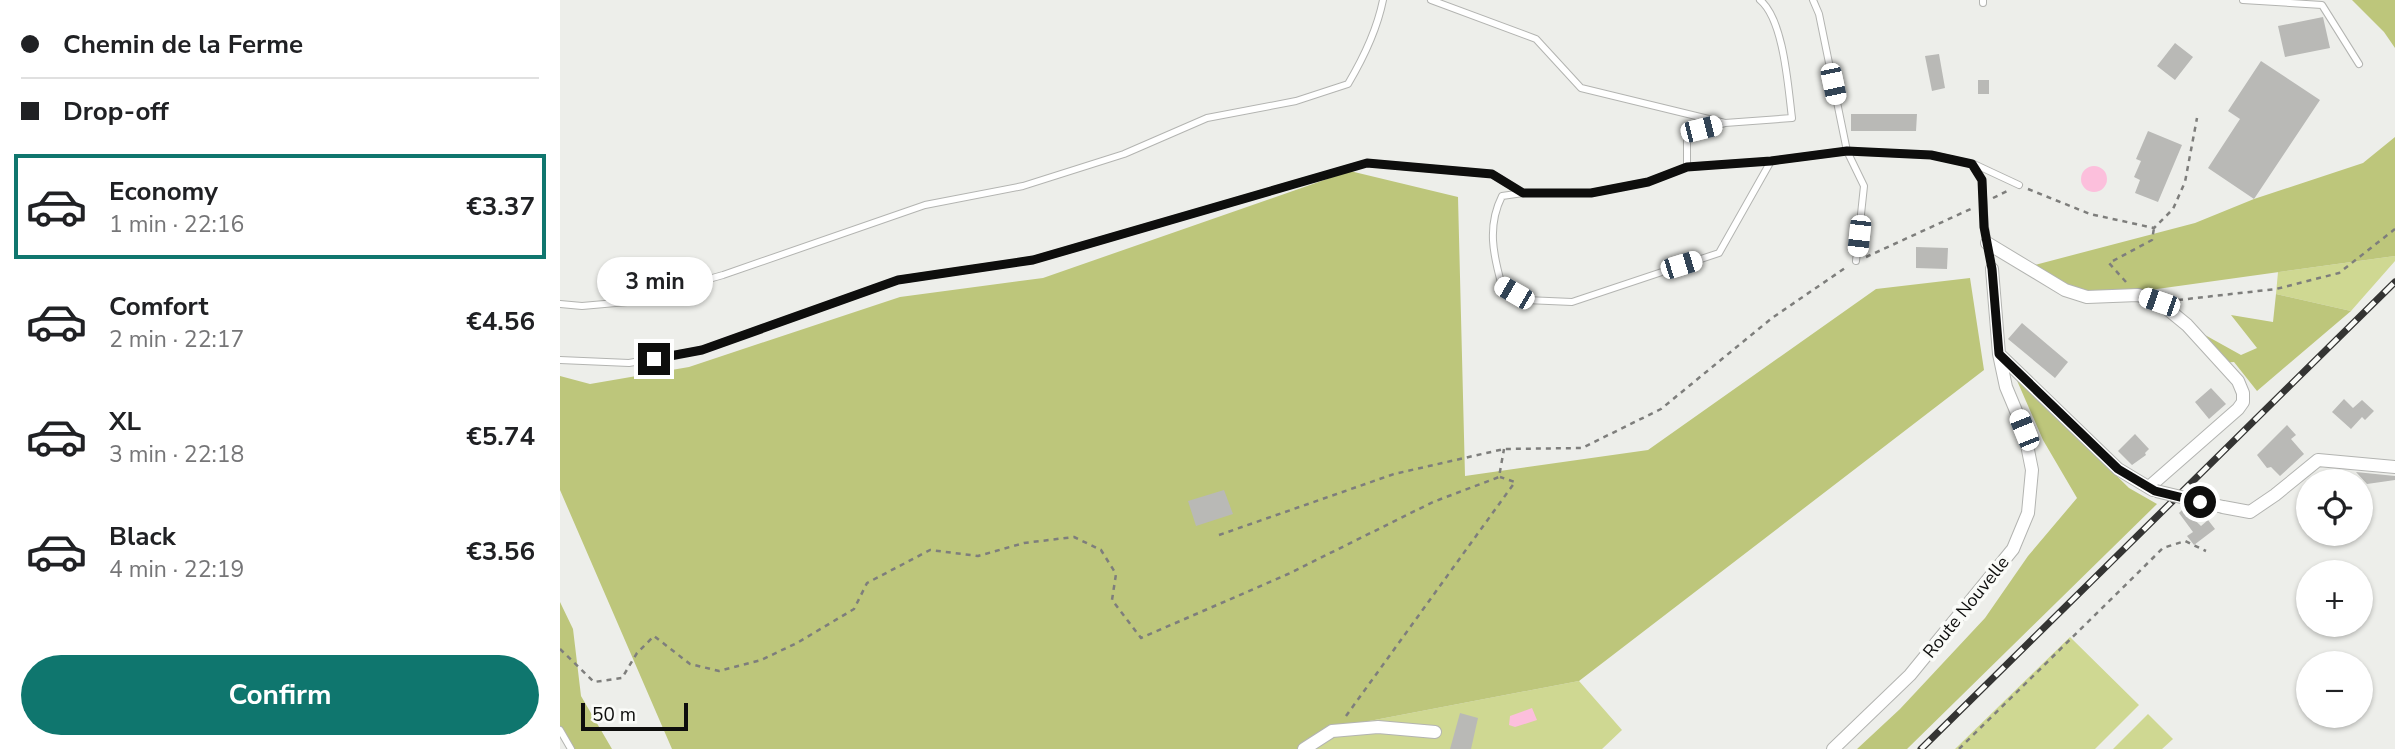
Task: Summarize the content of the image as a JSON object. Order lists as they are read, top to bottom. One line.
{"streets":{"street":["Route Nouvelle"]},"scale_bar":"50 m","page":{"banner":["Chemin de la Ferme","Drop-off"],"list":[{"name":"Economy","note":"1 min · 22:16","value":"€3.37"},{"name":"Comfort","note":"2 min · 22:17","value":"€4.56"},{"name":"XL","note":"3 min · 22:18","value":"€5.74"},{"name":"Black","note":"4 min · 22:19","value":"€3.56"}],"bubble":"3 min","map_buttons":["+","−"],"buttons":"Confirm","scale":"50 m"}}
